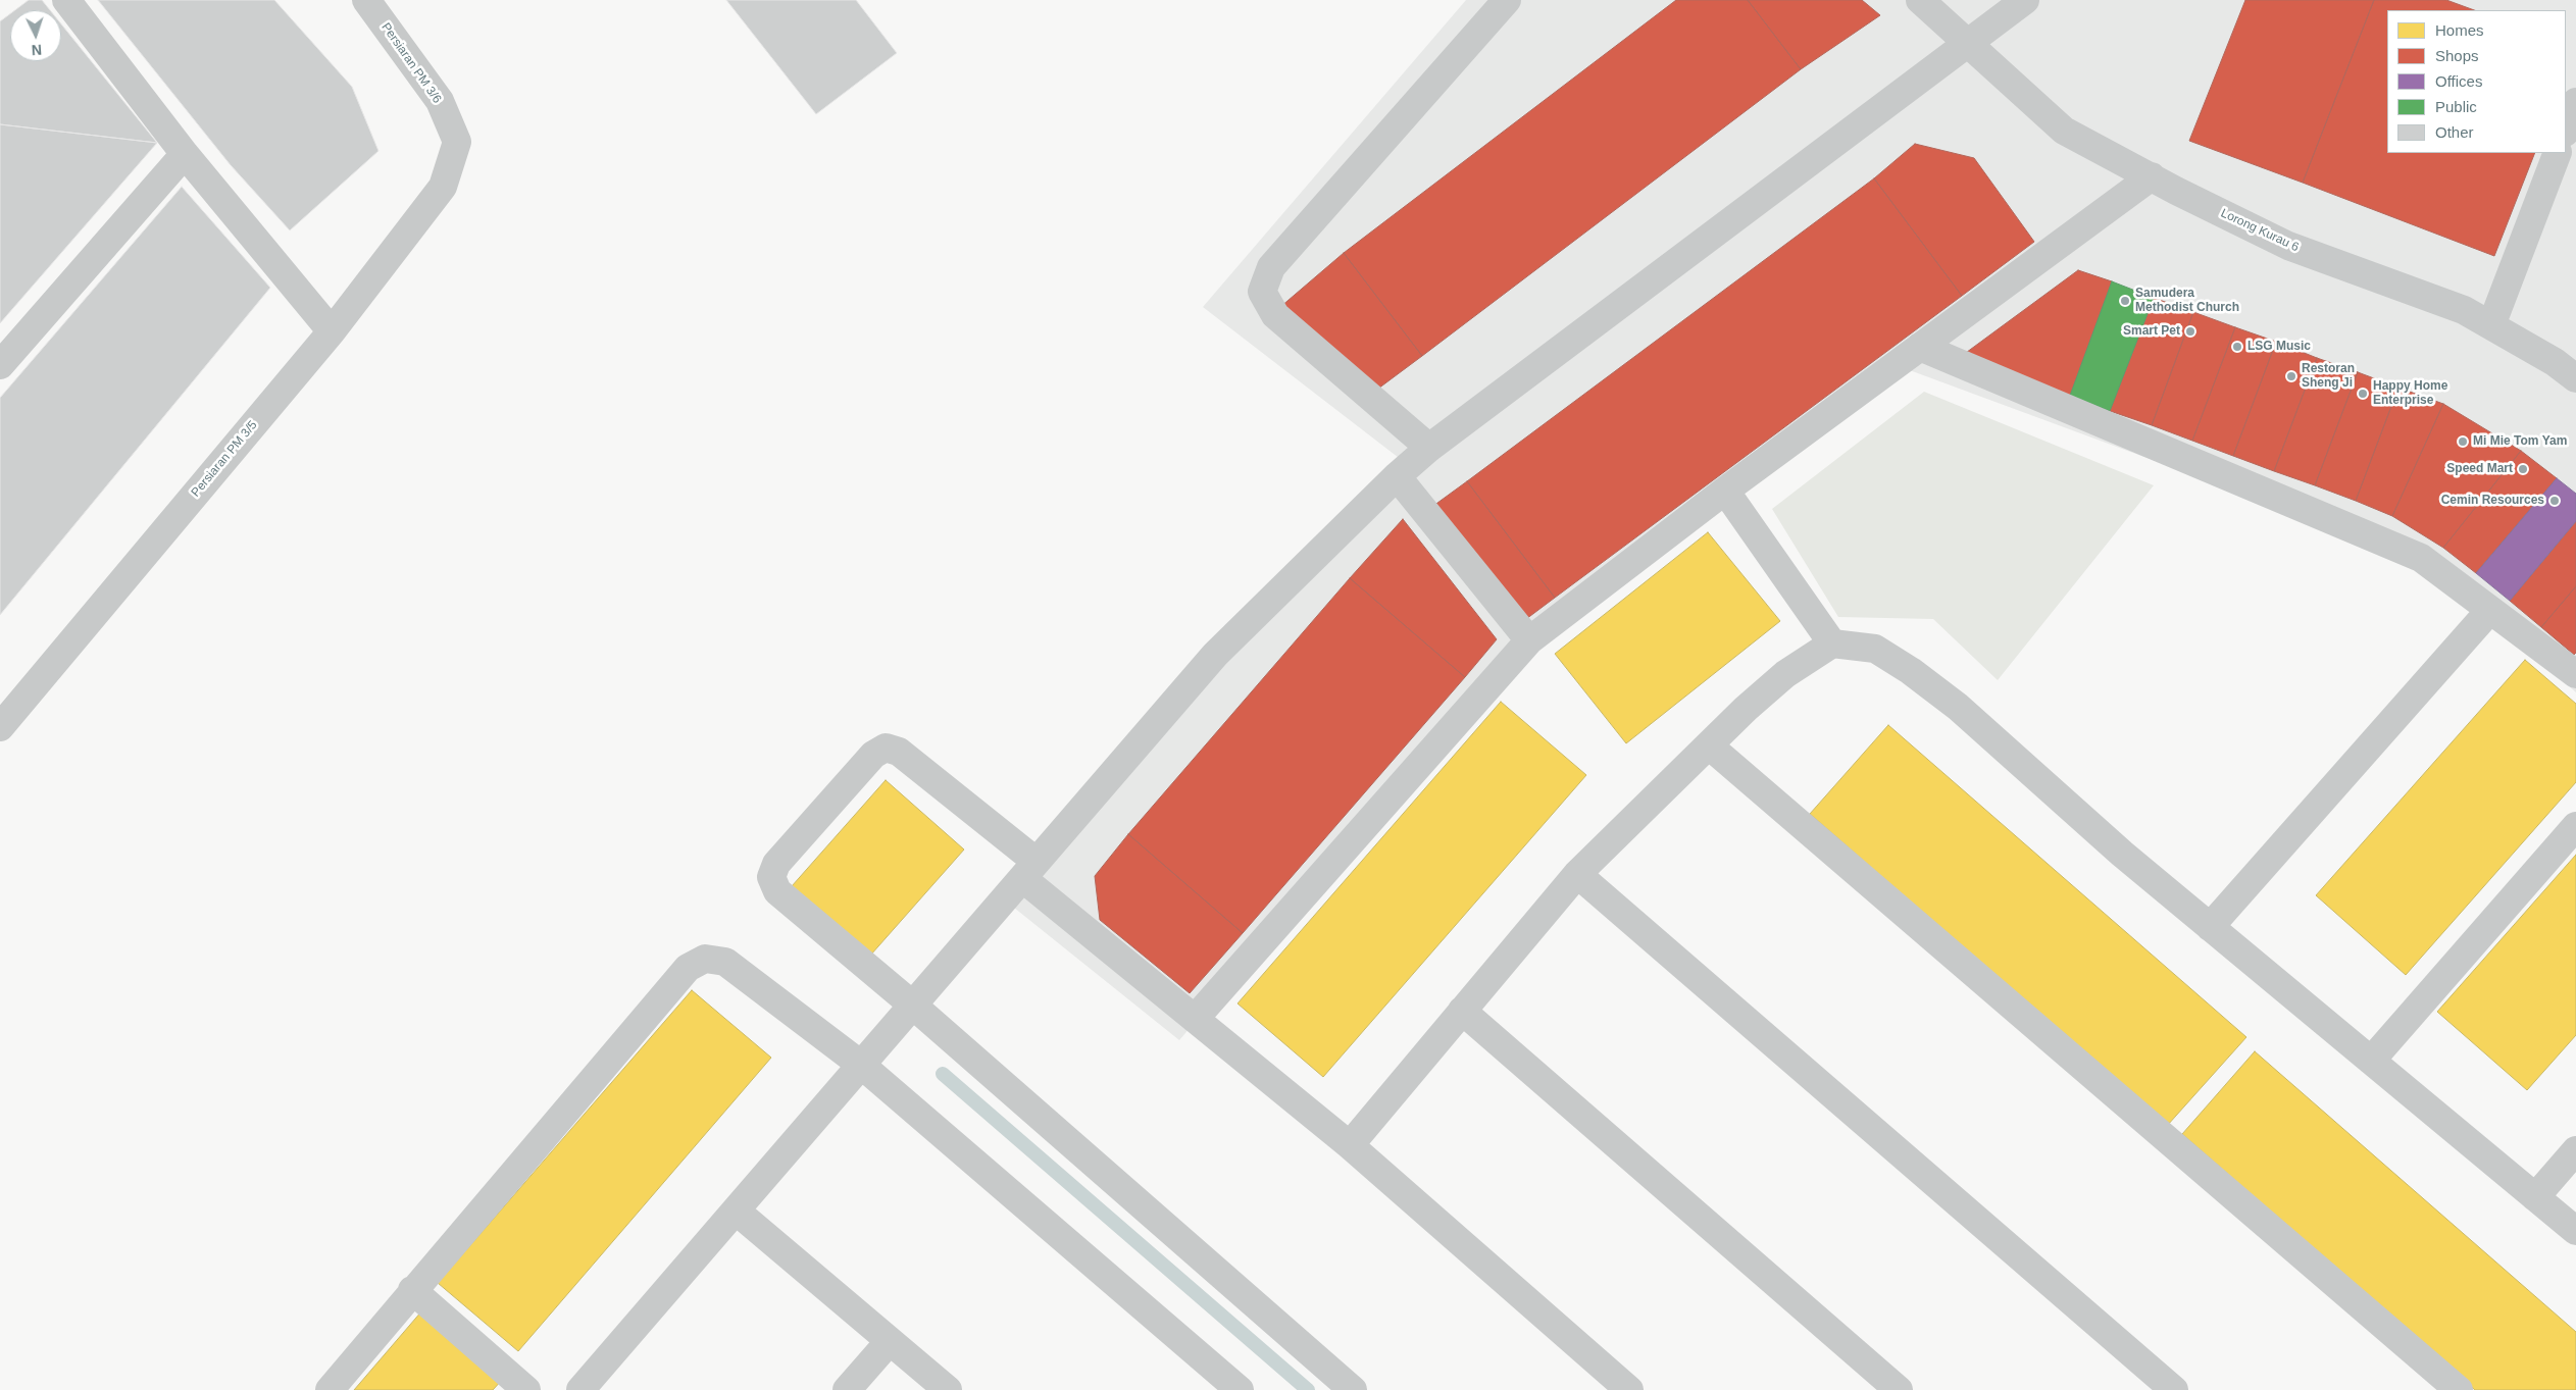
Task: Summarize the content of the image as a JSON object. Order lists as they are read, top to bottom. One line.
{"streets":{"street":["Persiaran PM 3/6","Lorong Kurau 6","Persiaran PM 3/5"]},"crossings":[["Persiaran PM 3/6","Persiaran PM 3/5"]],"places":["Samudera Methodist Church","Smart Pet","LSG Music","Restoran Sheng Ji","Happy Home Enterprise","Mi Mie Tom Yam","Speed Mart","Cemin Resources"],"legend":["Homes","Shops","Offices","Public","Other"],"north":"bottom"}
